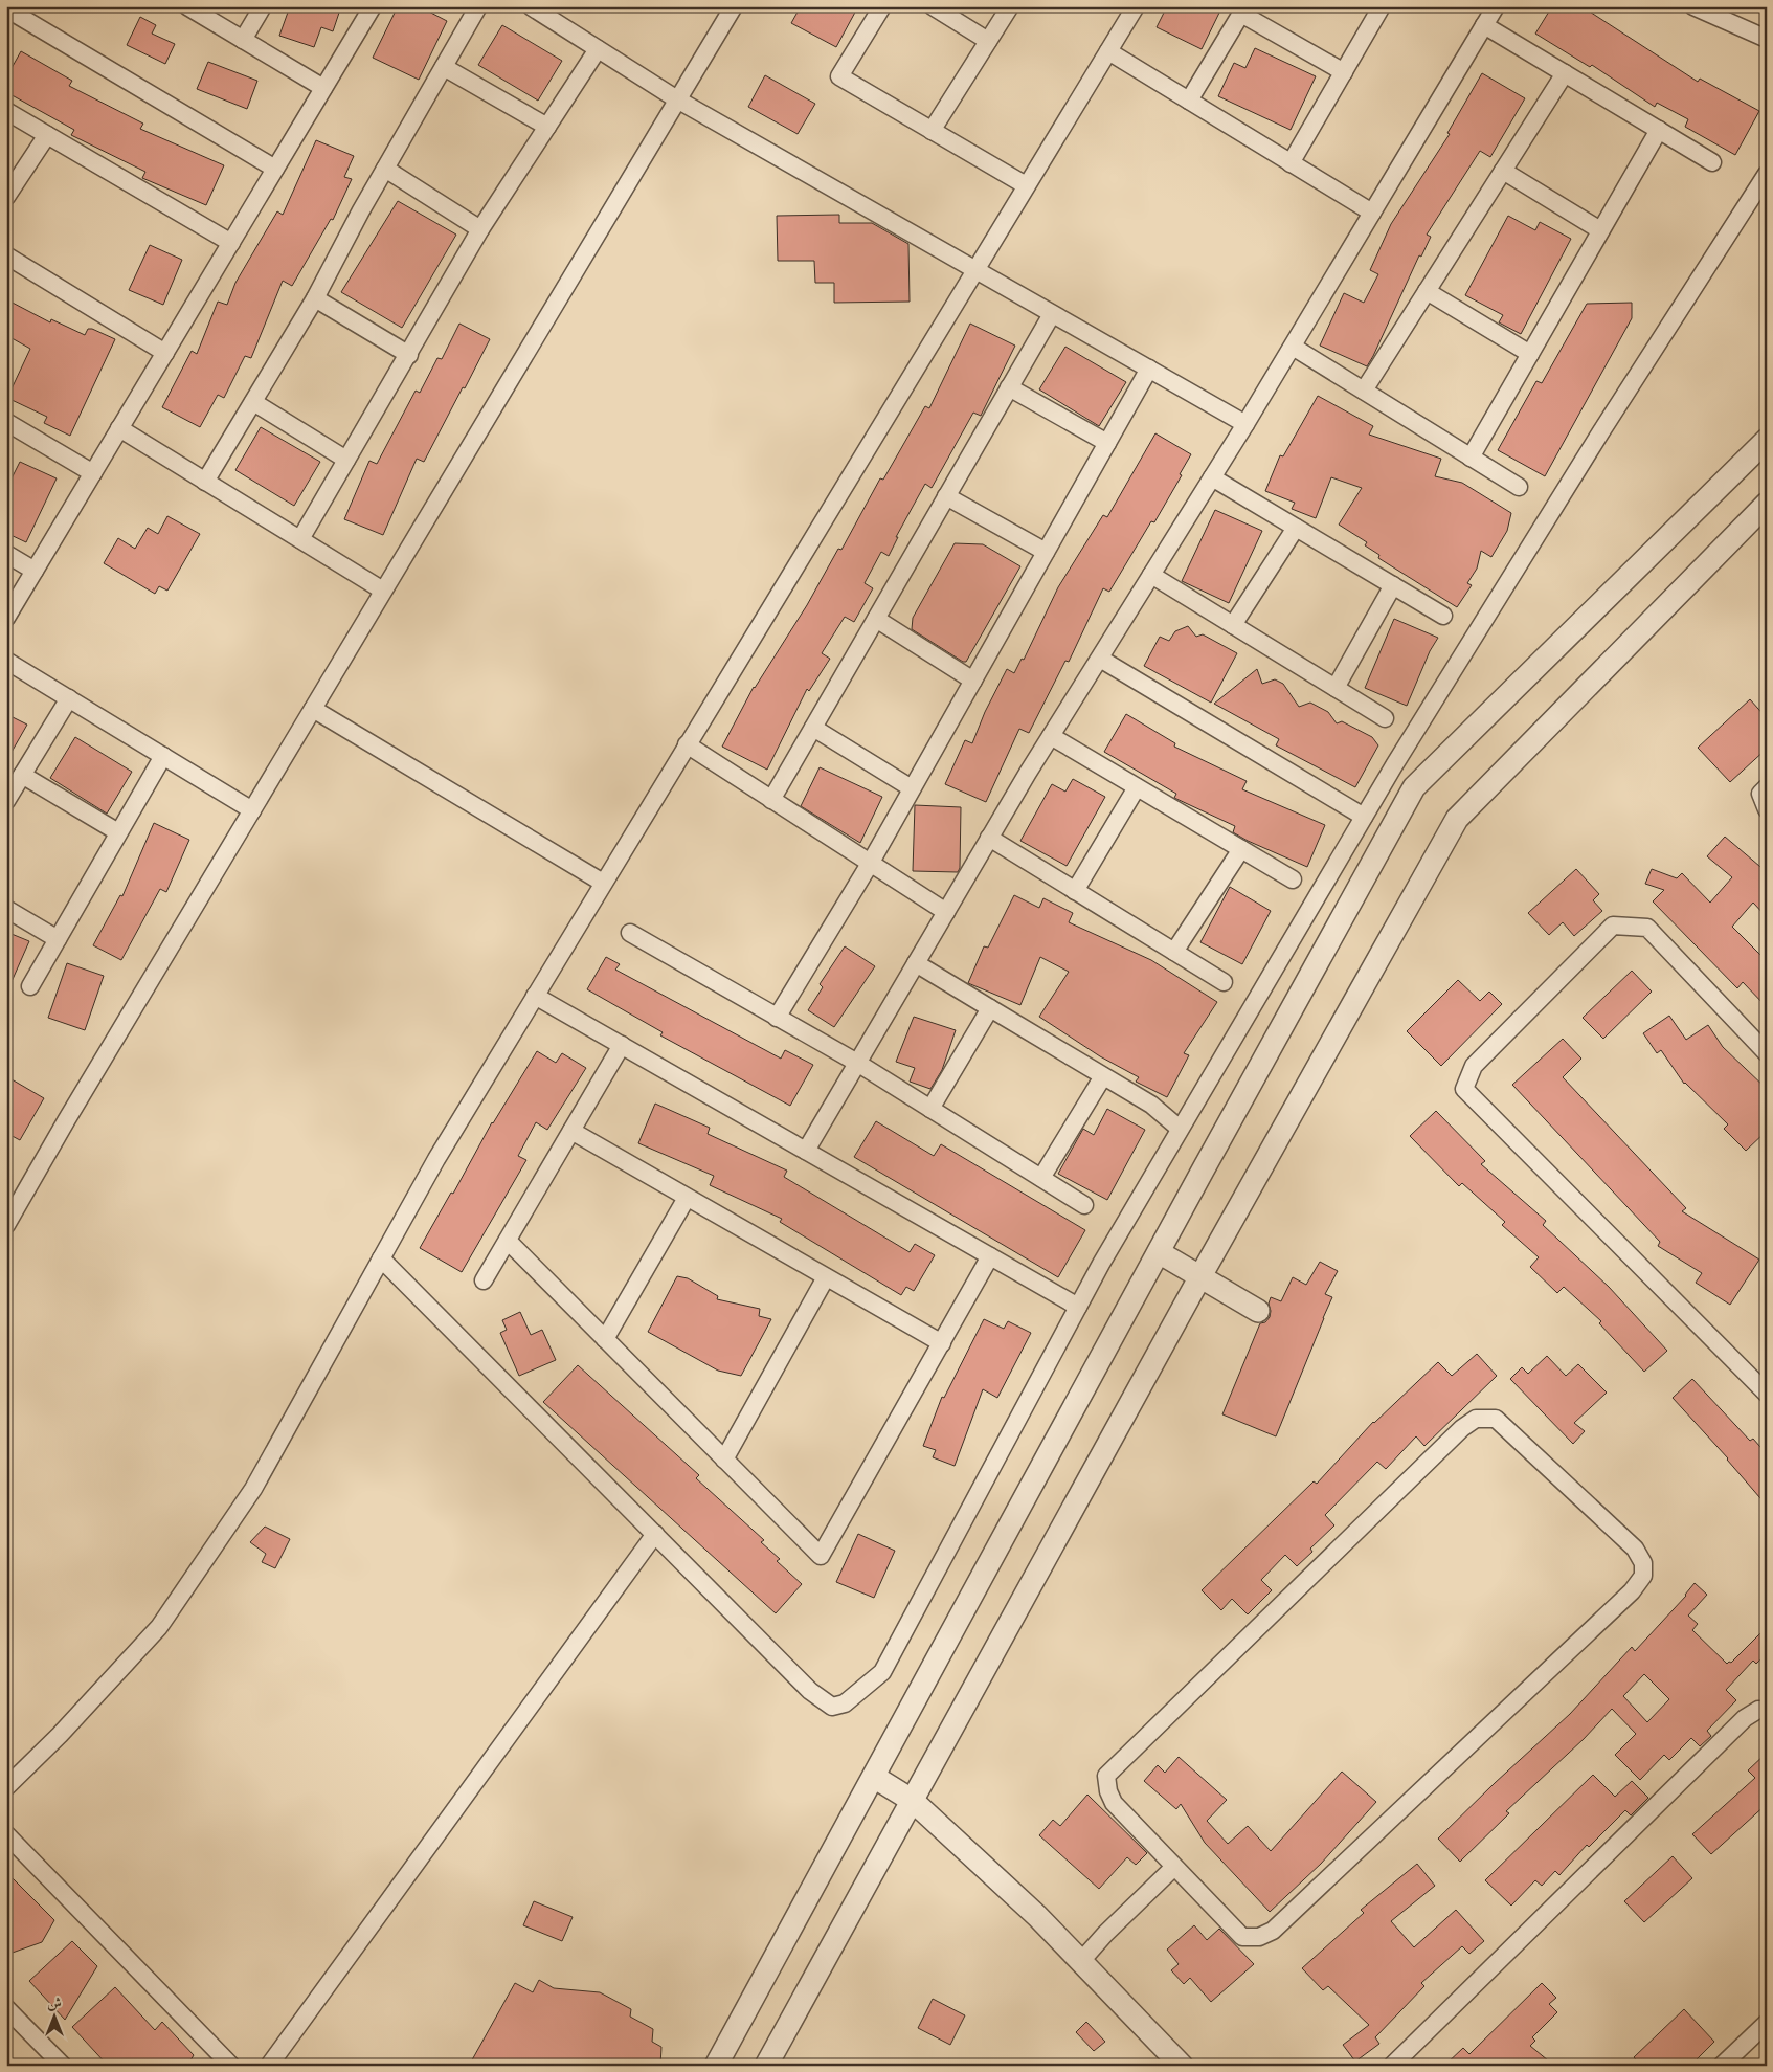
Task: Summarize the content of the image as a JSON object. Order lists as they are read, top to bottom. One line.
{"north":"top"}
